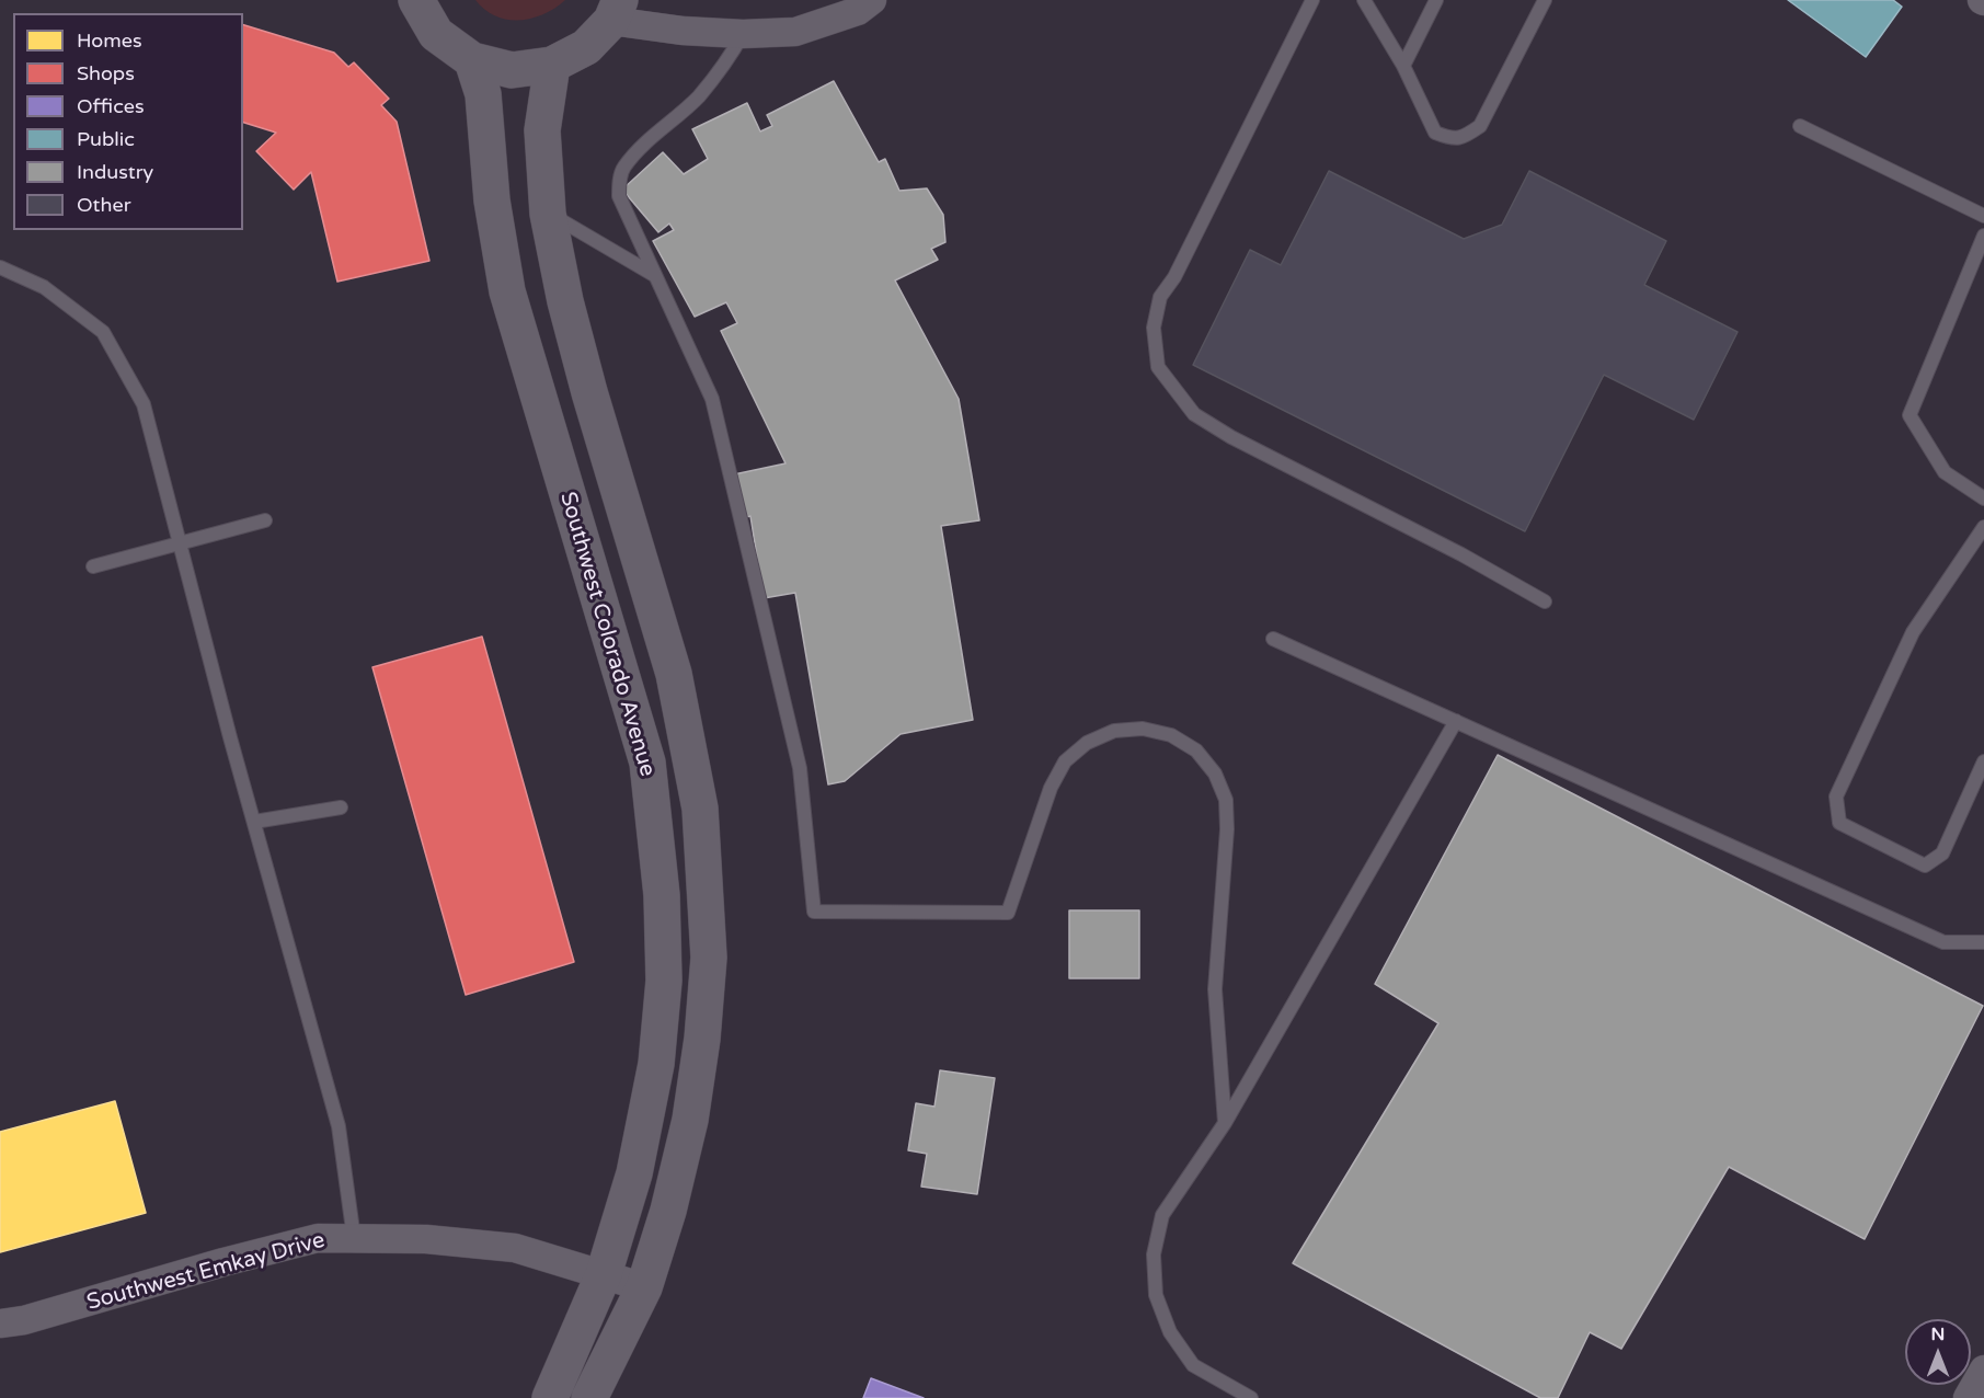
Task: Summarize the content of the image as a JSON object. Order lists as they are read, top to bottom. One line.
{"streets":{"main road":["Southwest Colorado Avenue"],"street":["Southwest Emkay Drive"]},"crossings":[["Southwest Colorado Avenue","Southwest Emkay Drive"]],"legend":["Homes","Shops","Offices","Public","Industry","Other"],"north":"top"}
